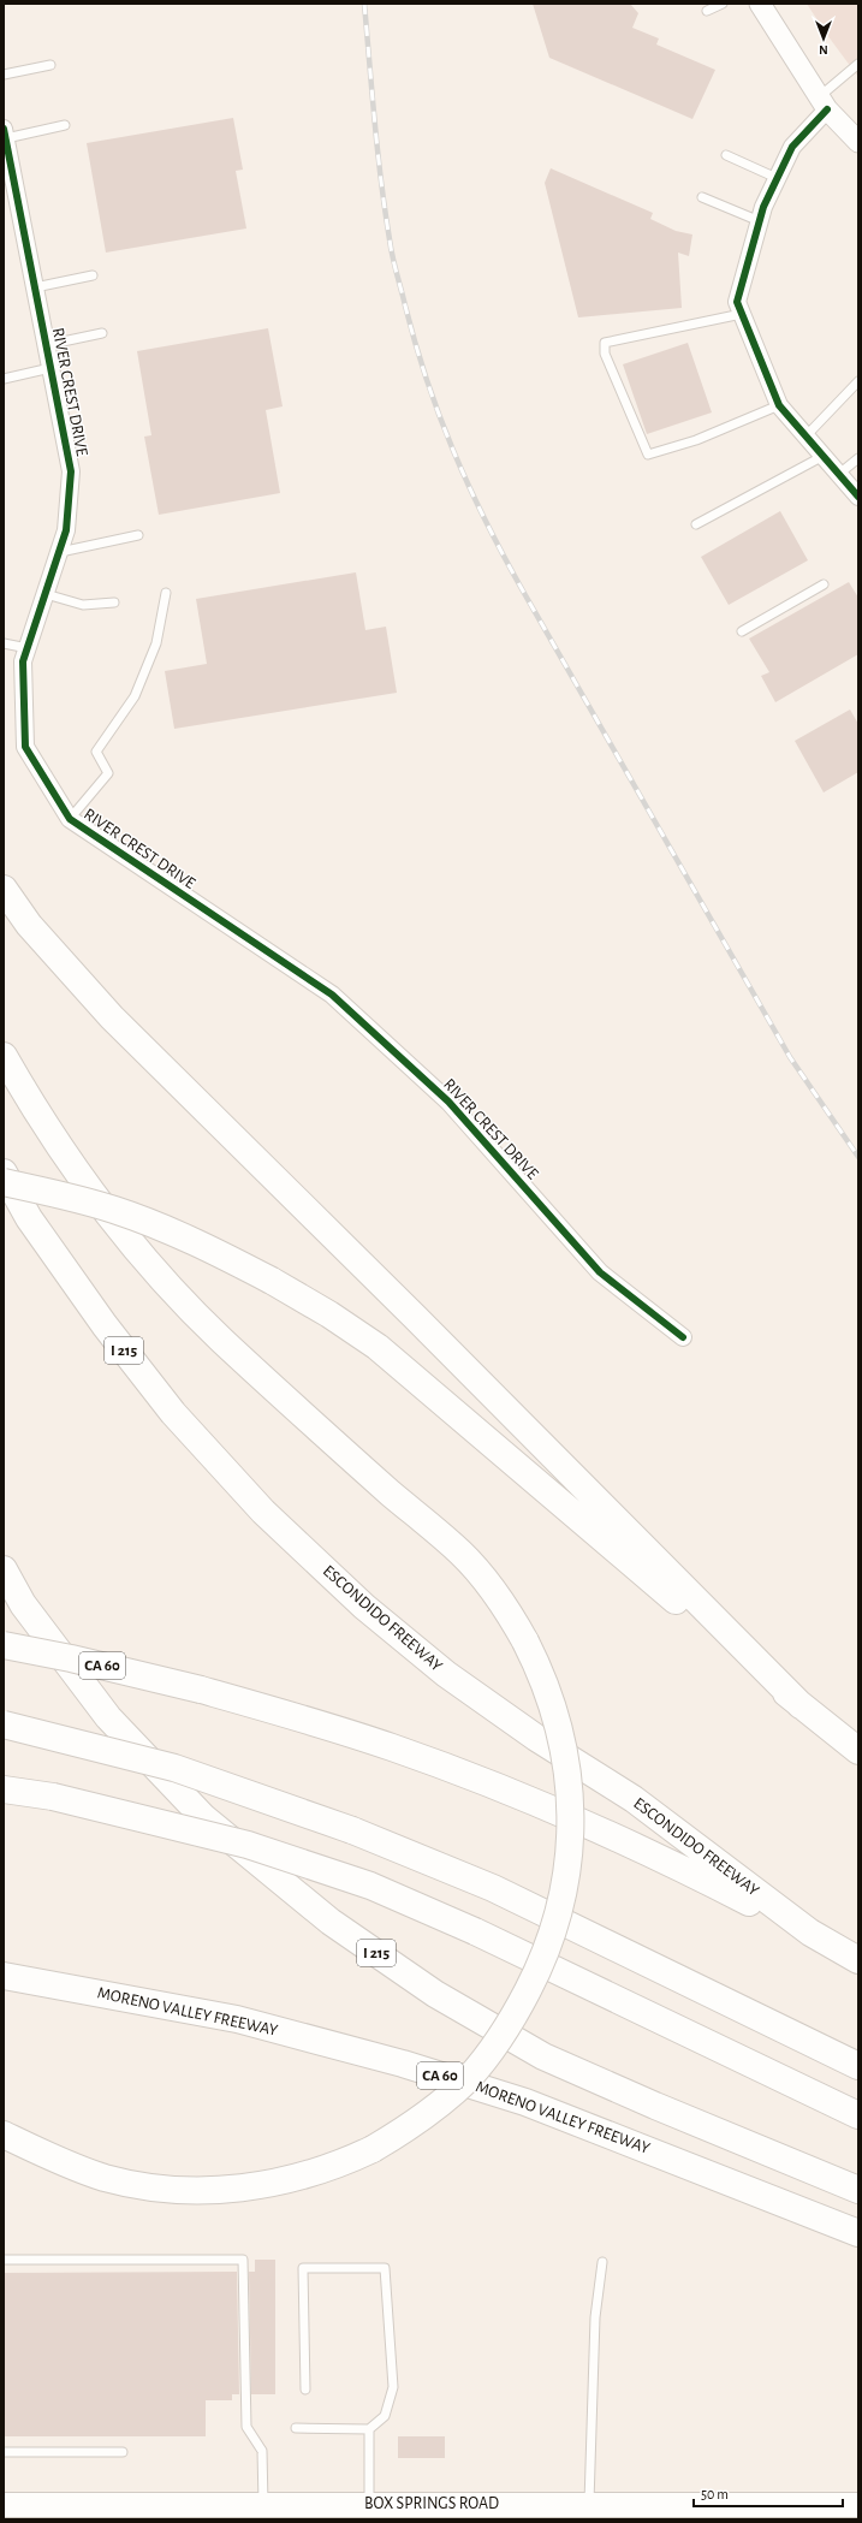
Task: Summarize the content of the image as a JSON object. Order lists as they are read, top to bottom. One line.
{"streets":{"highway":["I 215","ESCONDIDO FREEWAY","CA 60","MORENO VALLEY FREEWAY"],"main road":["BOX SPRINGS ROAD"],"street":["RIVER CREST DRIVE"]},"crossings":[["ESCONDIDO FREEWAY","CA 60"]],"scale_bar":"50 m","north":"bottom"}
